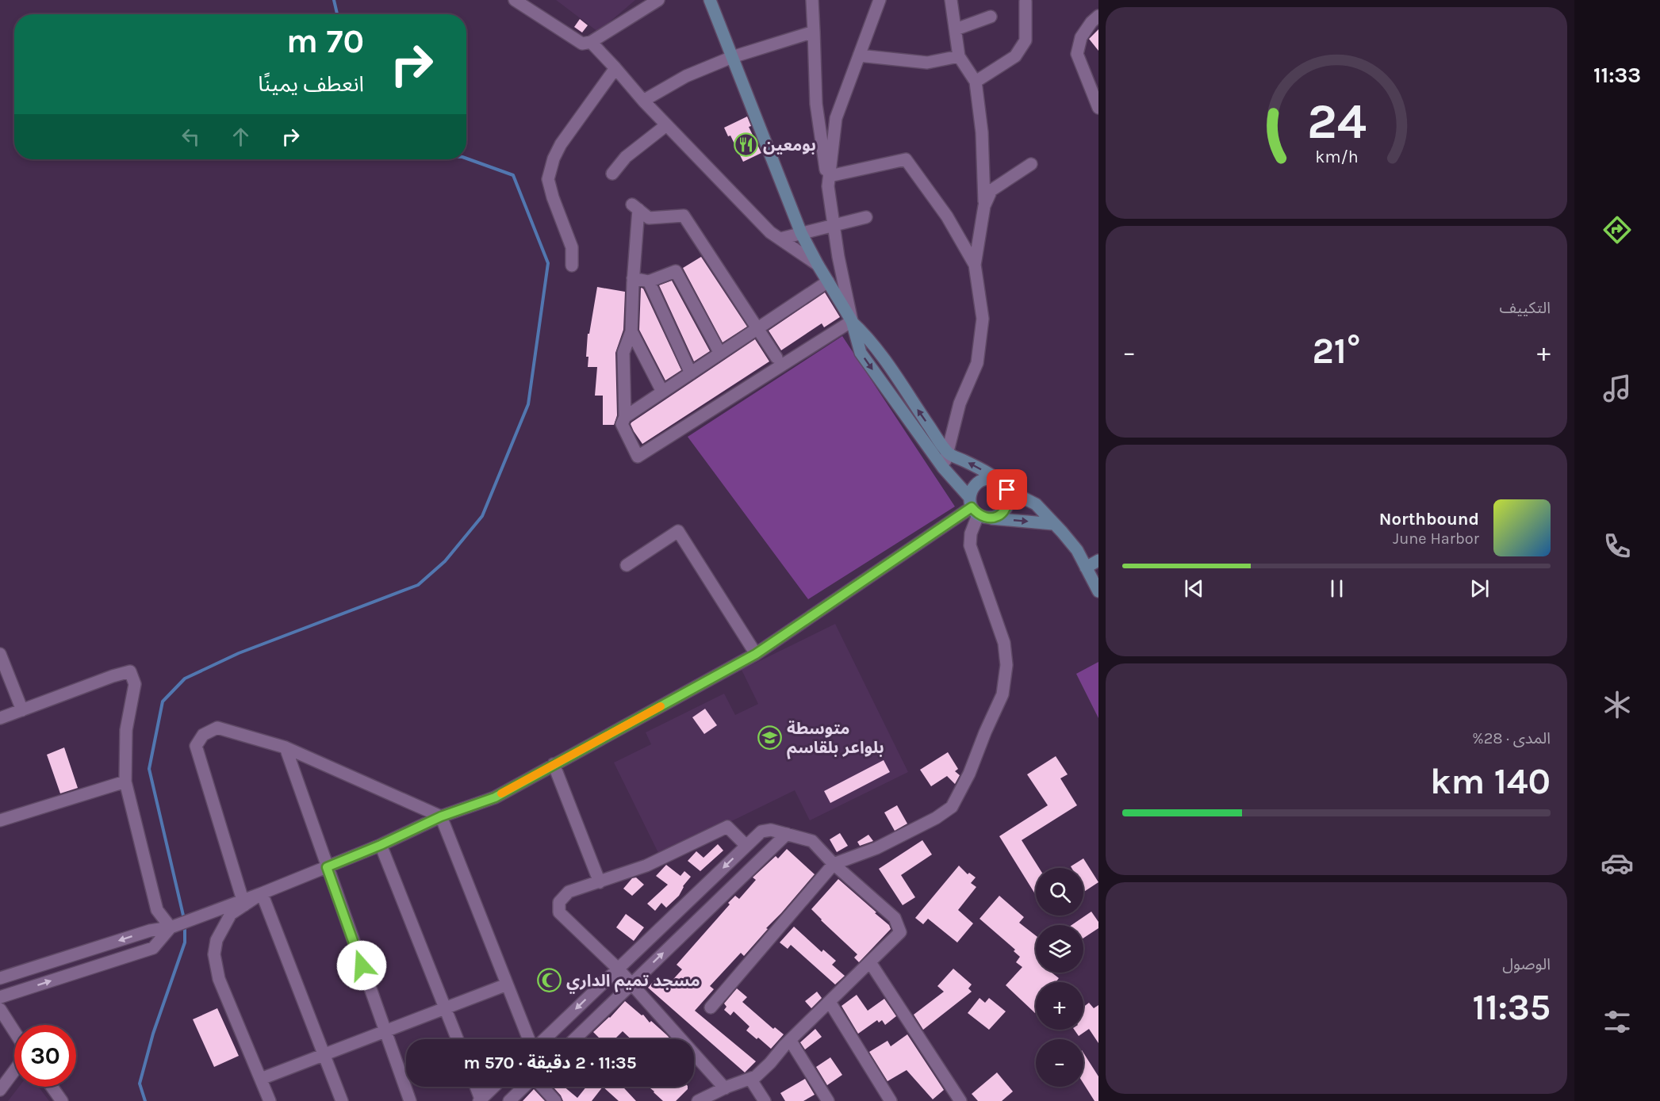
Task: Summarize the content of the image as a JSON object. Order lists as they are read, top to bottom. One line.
{"places":{"restaurant":["بومعين"],"school or university":["متوسطة بلواعر بلقاسم"],"mosque":["مسجد تميم الداري"]},"page":{"tabs":"11:33","turn":["70 m","انعطف يمينًا"],"tile":["التكييف",["المدى · 28%","140 km"],["الوصول","11:35"]],"heat":["−","21°","+"],"song":["Northbound","June Harbor"],"map_buttons":["+","−"],"limit":"30","trip":"11:35 · 2 دقيقة · 570 m","gauge":["24","km/h"]}}
